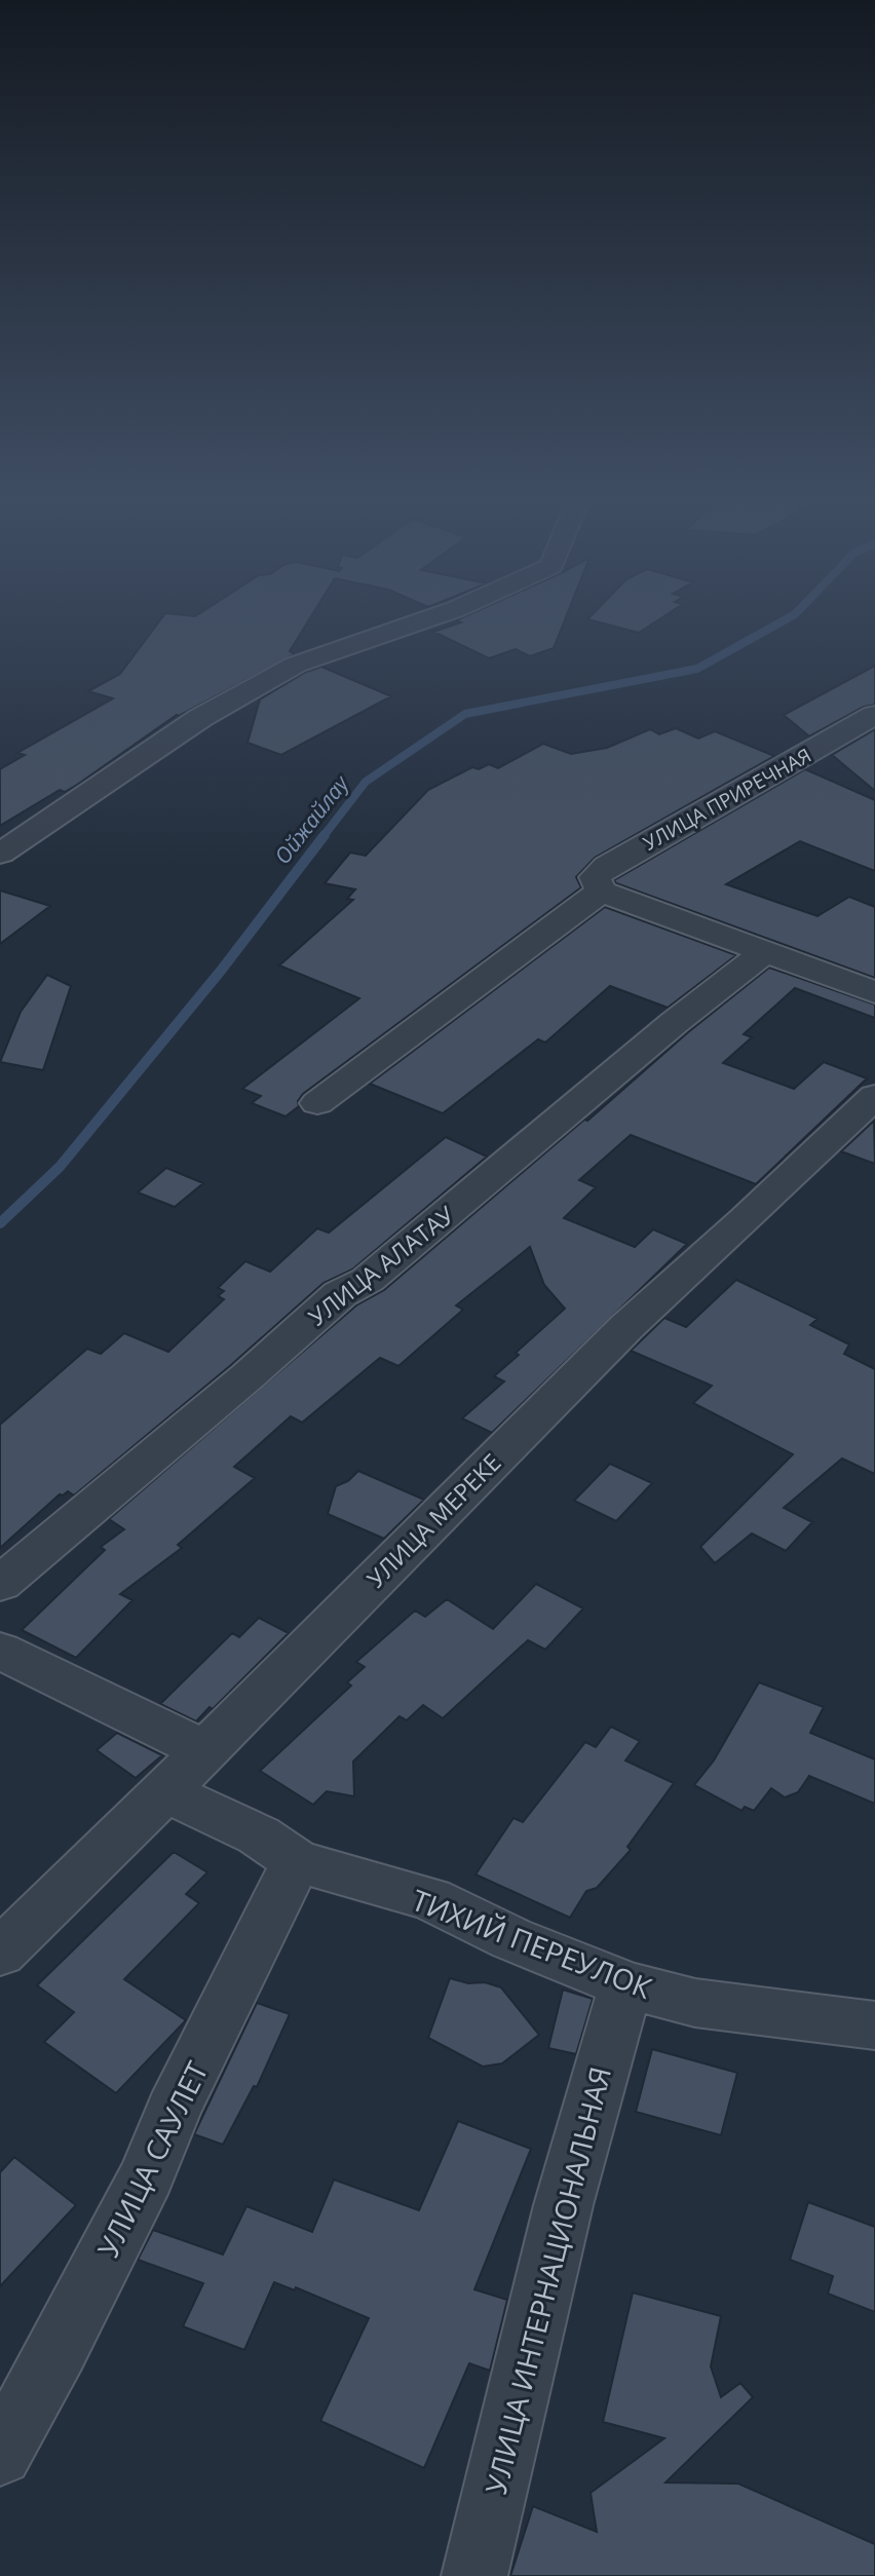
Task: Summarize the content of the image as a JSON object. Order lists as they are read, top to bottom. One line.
{"streets":{"street":["УЛИЦА ПРИРЕЧНАЯ","УЛИЦА АЛАТАУ","УЛИЦА МЕРЕКЕ","ТИХИЙ ПЕРЕУЛОК","УЛИЦА САУЛЕТ","УЛИЦА ИНТЕРНАЦИОНАЛЬНАЯ"]},"crossings":[["УЛИЦА МЕРЕКЕ","ТИХИЙ ПЕРЕУЛОК"],["ТИХИЙ ПЕРЕУЛОК","УЛИЦА САУЛЕТ"],["ТИХИЙ ПЕРЕУЛОК","УЛИЦА ИНТЕРНАЦИОНАЛЬНАЯ"]],"water":["Ойжайлау"]}
